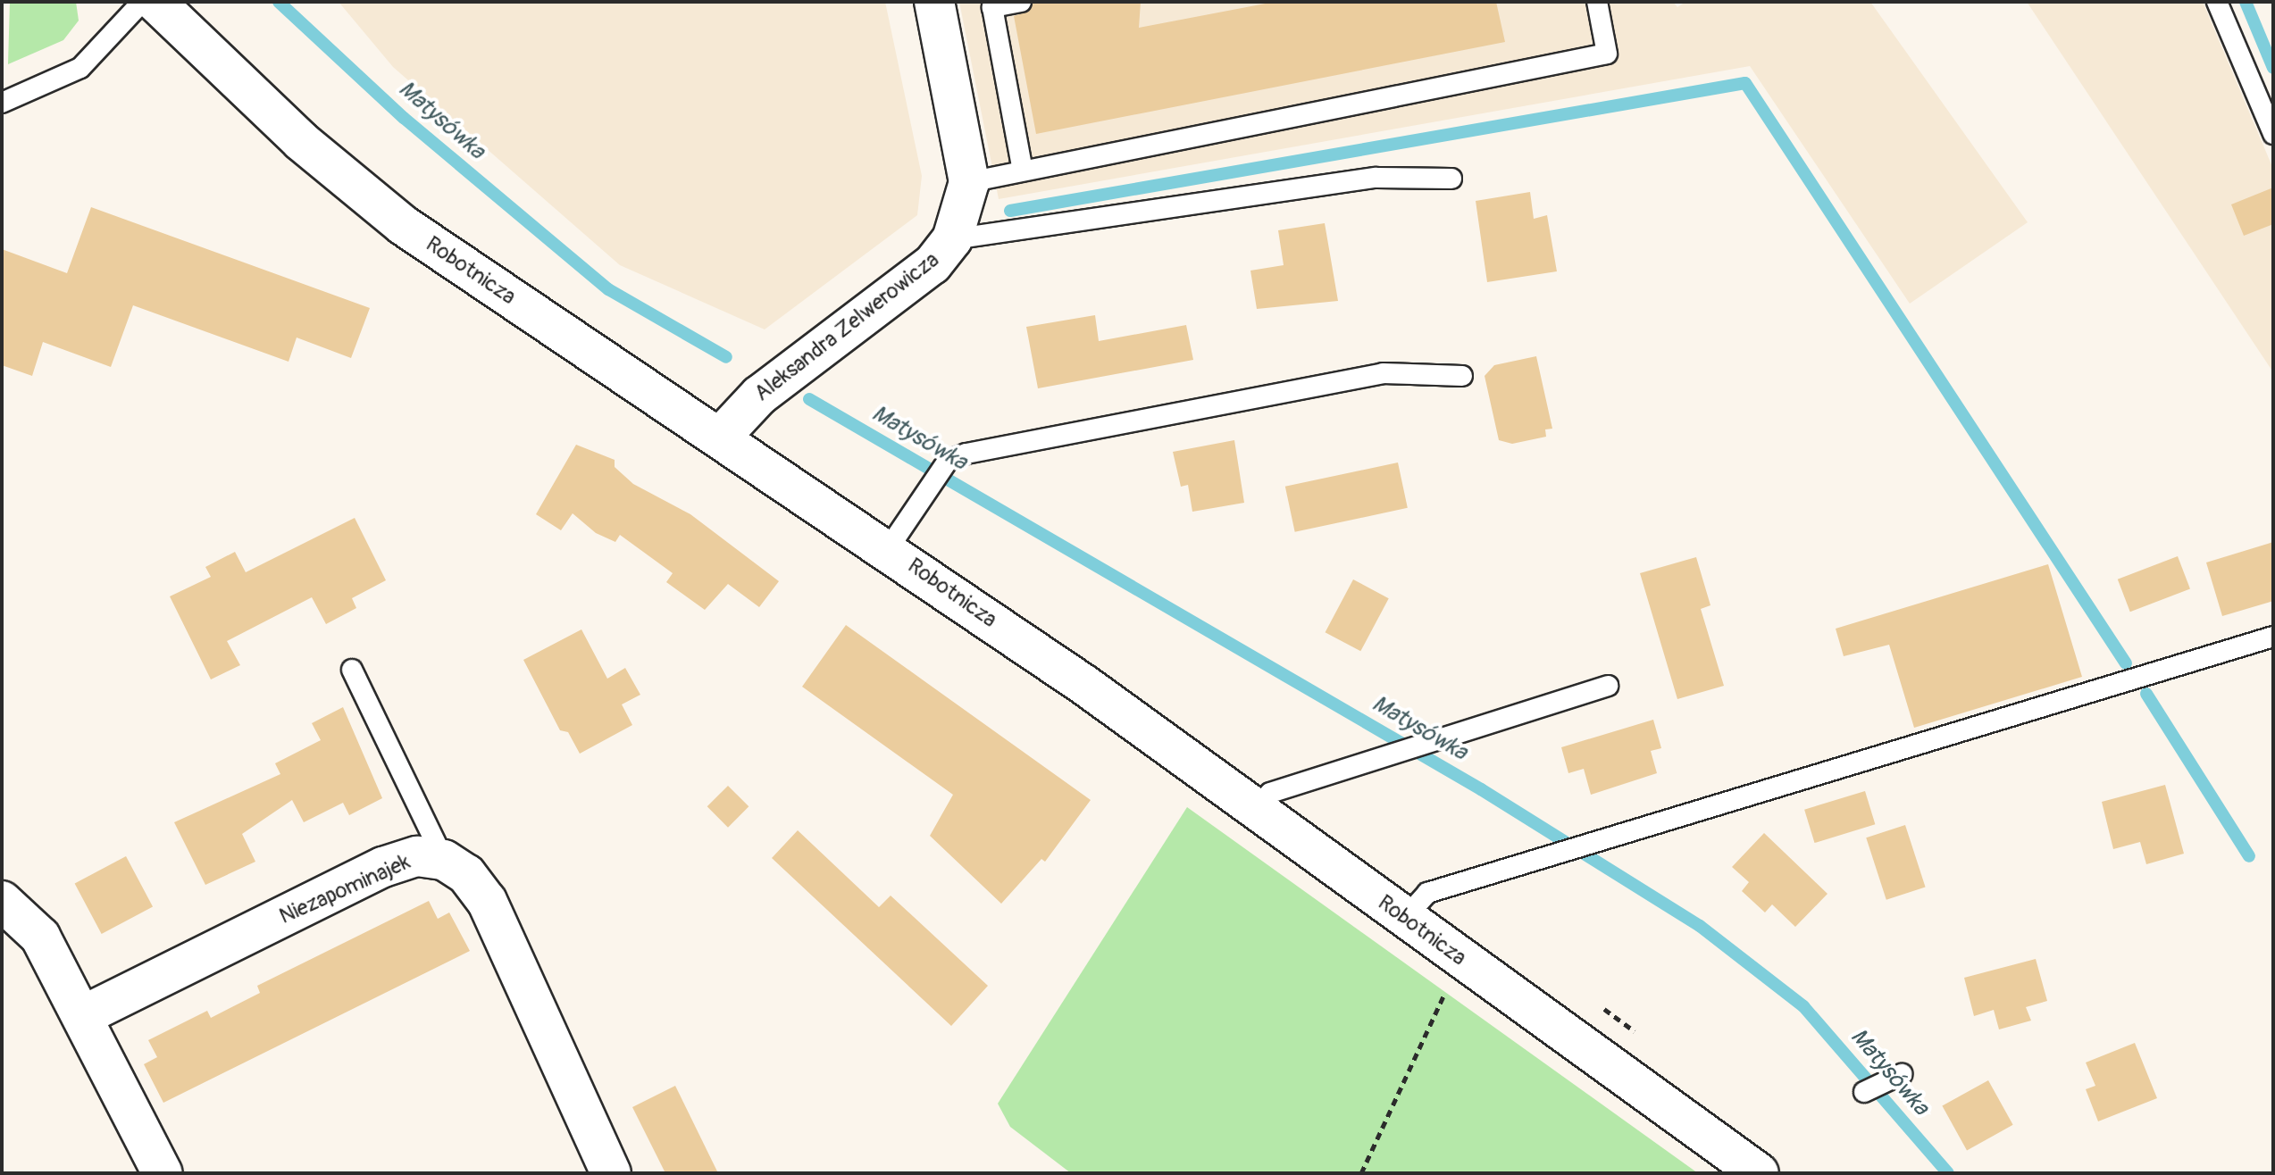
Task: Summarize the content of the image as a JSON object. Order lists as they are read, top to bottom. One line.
{"streets":{"street":["Robotnicza","Aleksandra Zelwerowicza","Niezapominajek"]},"crossings":[["Robotnicza","Aleksandra Zelwerowicza"]],"water":["Matysówka"]}
